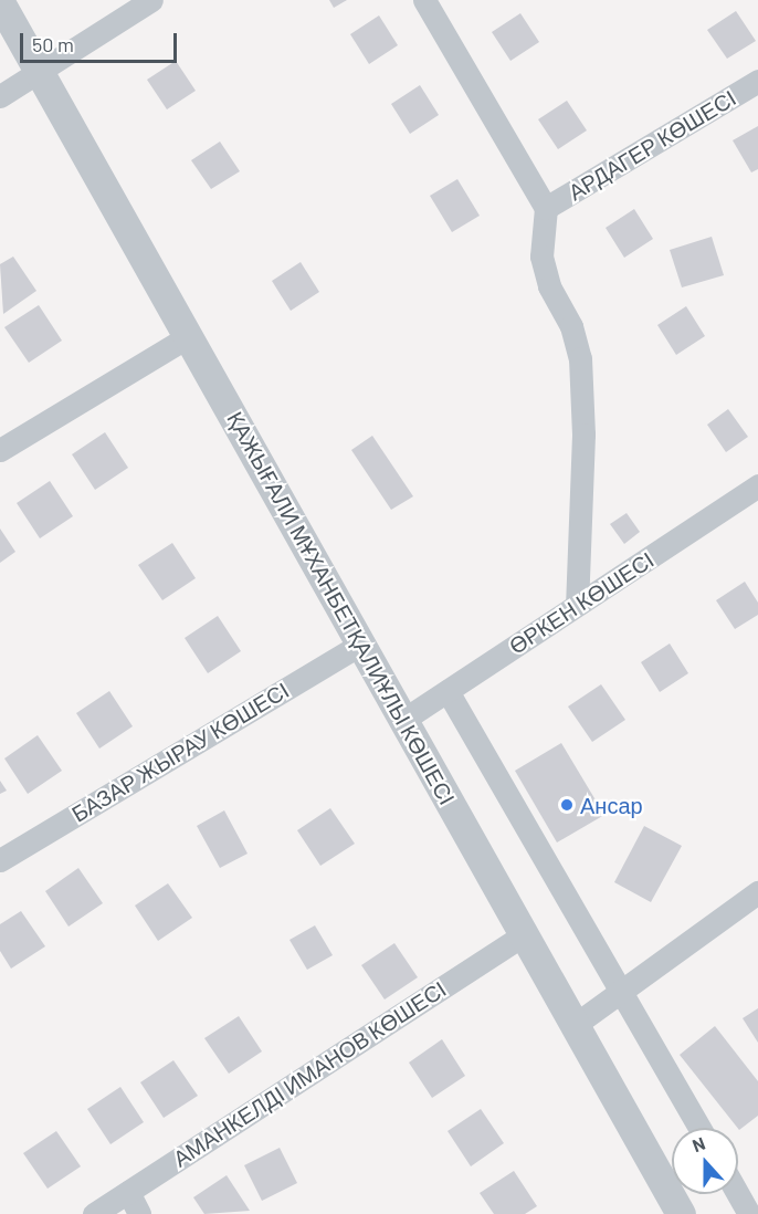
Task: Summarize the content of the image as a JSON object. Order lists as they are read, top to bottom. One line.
{"streets":{"street":["АРДАГЕР КӨШЕСІ","ӨРКЕН КӨШЕСІ","ҚАЖЫҒАЛИ МҰХАНБЕТҚАЛИҰЛЫ КӨШЕСІ","БАЗАР ЖЫРАУ КӨШЕСІ","АМАНКЕЛДІ ИМАНОВ КӨШЕСІ"]},"crossings":[["ӨРКЕН КӨШЕСІ","ҚАЖЫҒАЛИ МҰХАНБЕТҚАЛИҰЛЫ КӨШЕСІ"],["ҚАЖЫҒАЛИ МҰХАНБЕТҚАЛИҰЛЫ КӨШЕСІ","БАЗАР ЖЫРАУ КӨШЕСІ"],["ҚАЖЫҒАЛИ МҰХАНБЕТҚАЛИҰЛЫ КӨШЕСІ","АМАНКЕЛДІ ИМАНОВ КӨШЕСІ"]],"places":["Ансар"],"scale_bar":"50 m","north":"top"}
